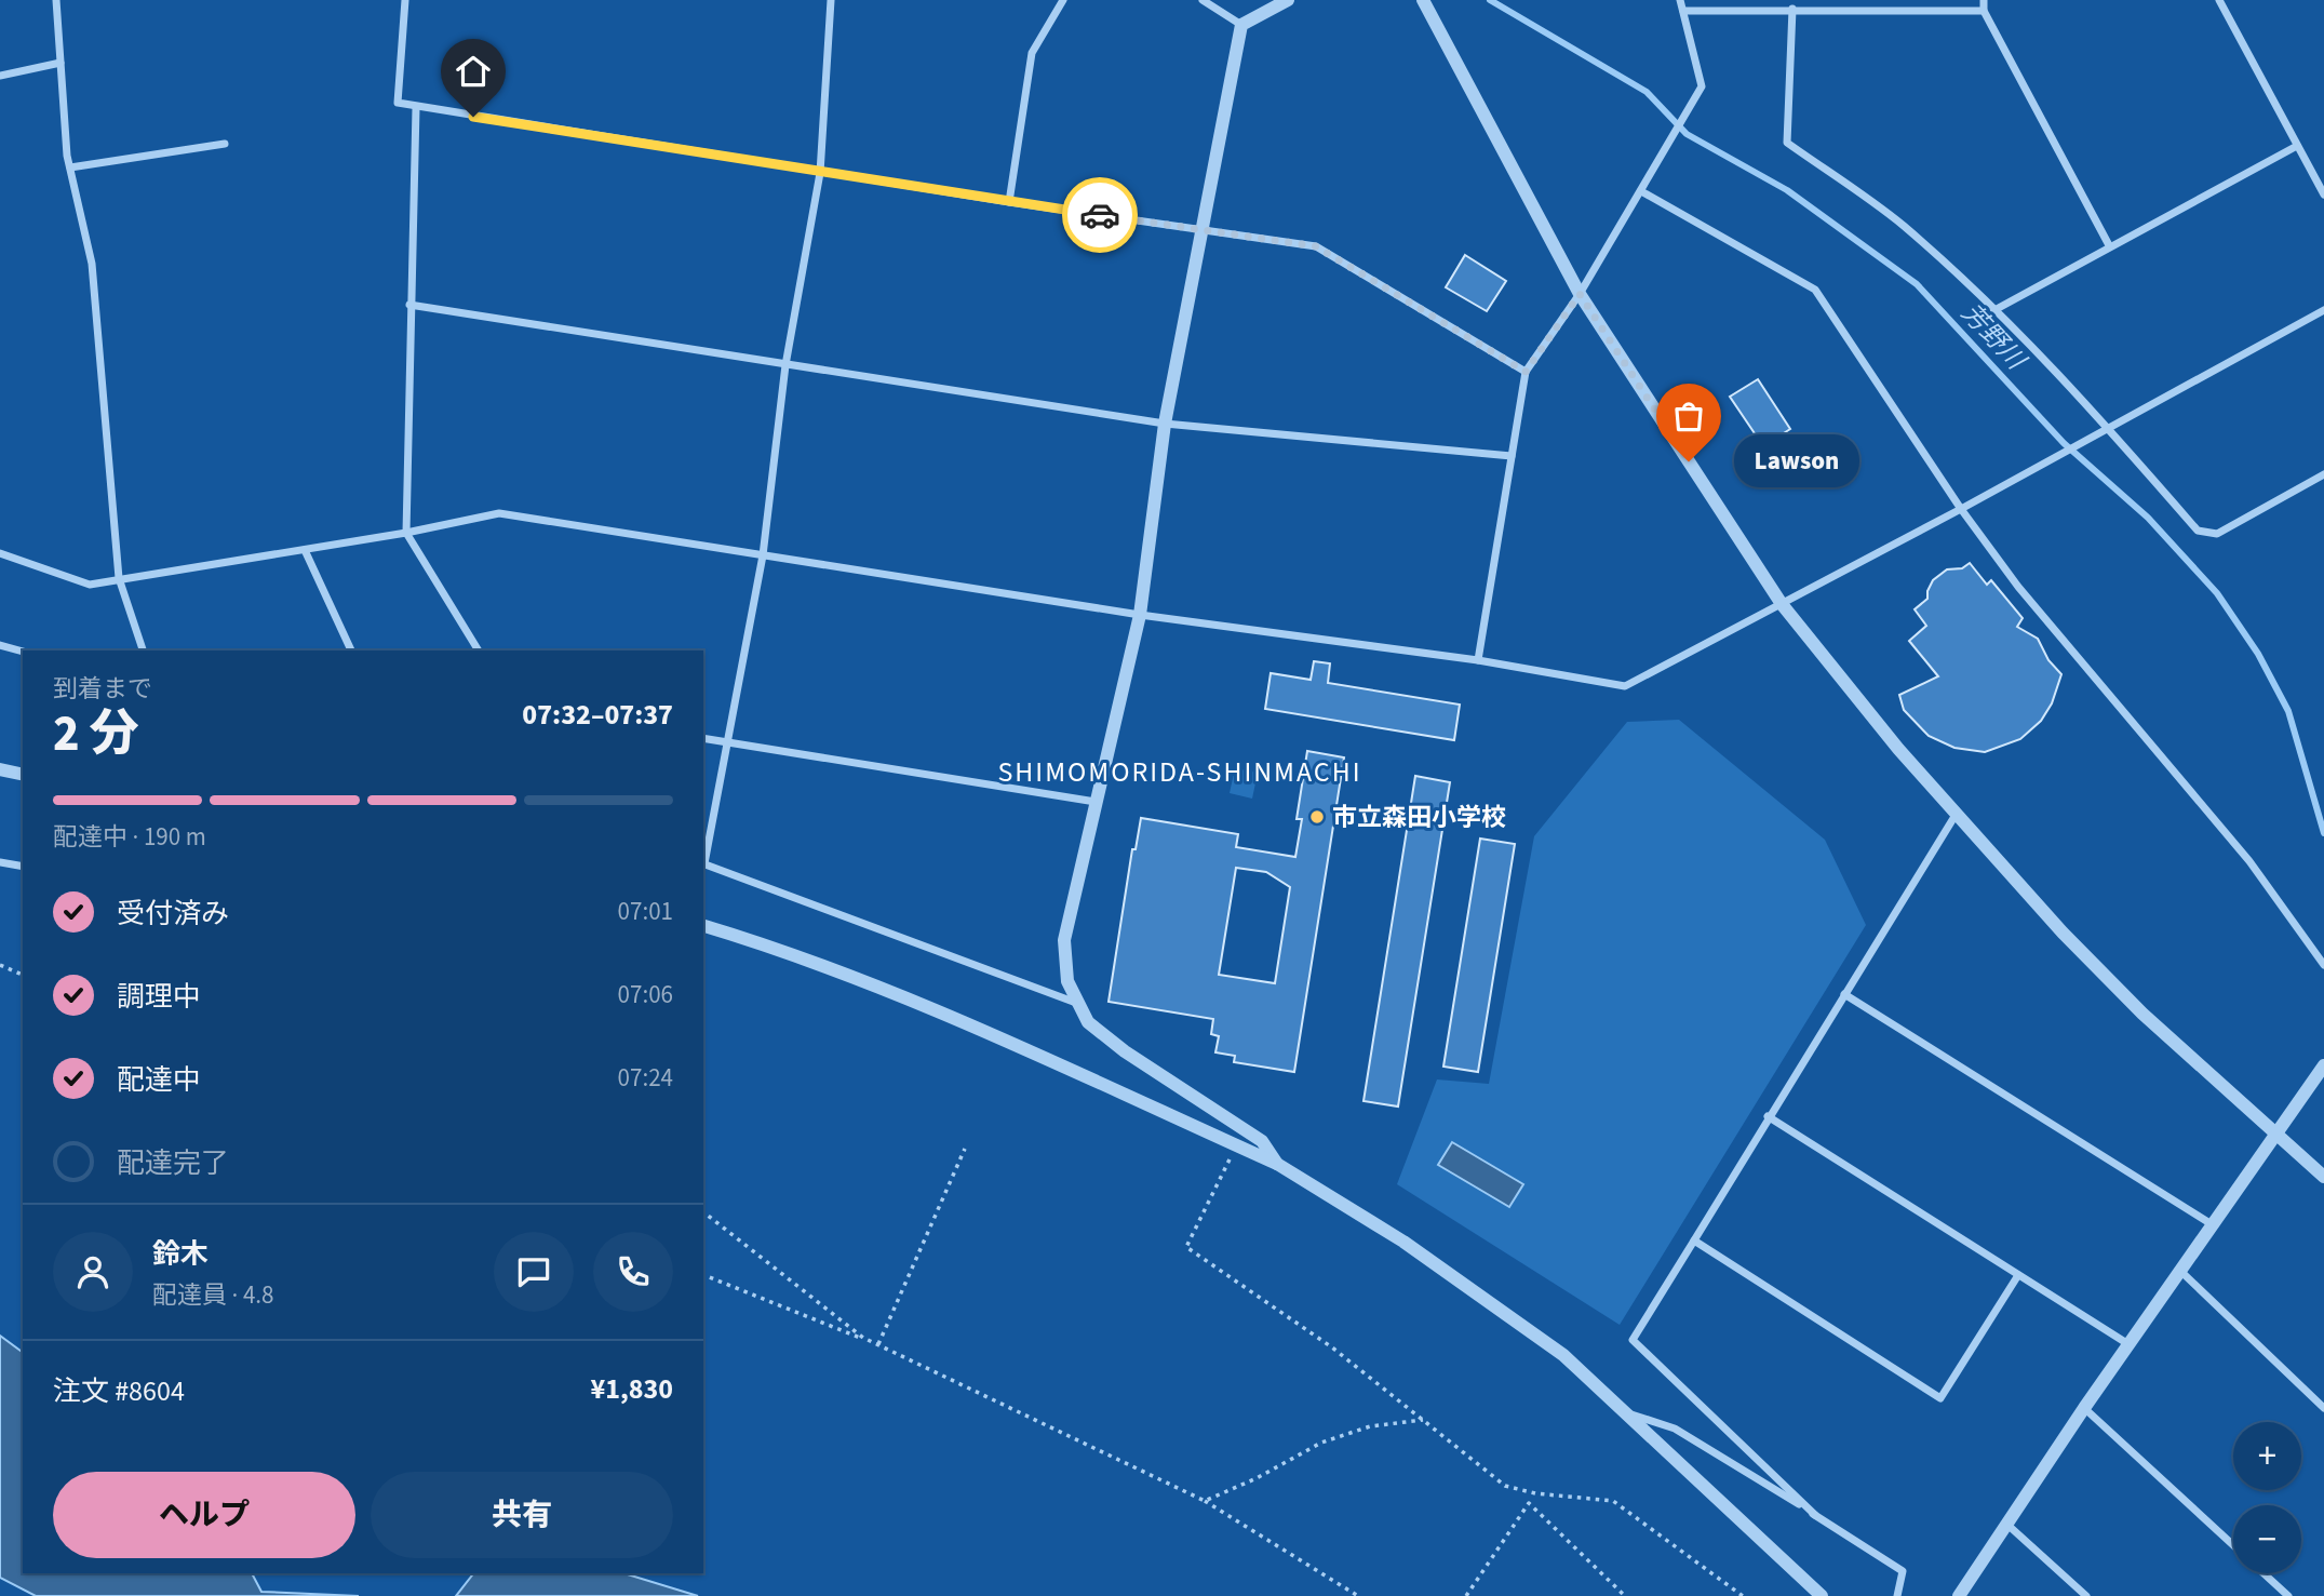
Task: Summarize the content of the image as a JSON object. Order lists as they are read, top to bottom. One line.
{"districts":["SHIMOMORIDA-SHINMACHI"],"water":["芳野川"],"places":["Lawson","市立森田小学校"],"page":{"bubble":"Lawson","heading":["2 分","到着まで","07:32–07:37"],"panel":["鈴木","配達員 · 4.8","注文 #8604","¥1,830"],"bar":"配達中 · 190 m","list":[["受付済み","07:01"],["調理中","07:06"],["配達中","07:24"],"配達完了"],"map_buttons":["+","−"],"buttons":["ヘルプ","共有"]}}
